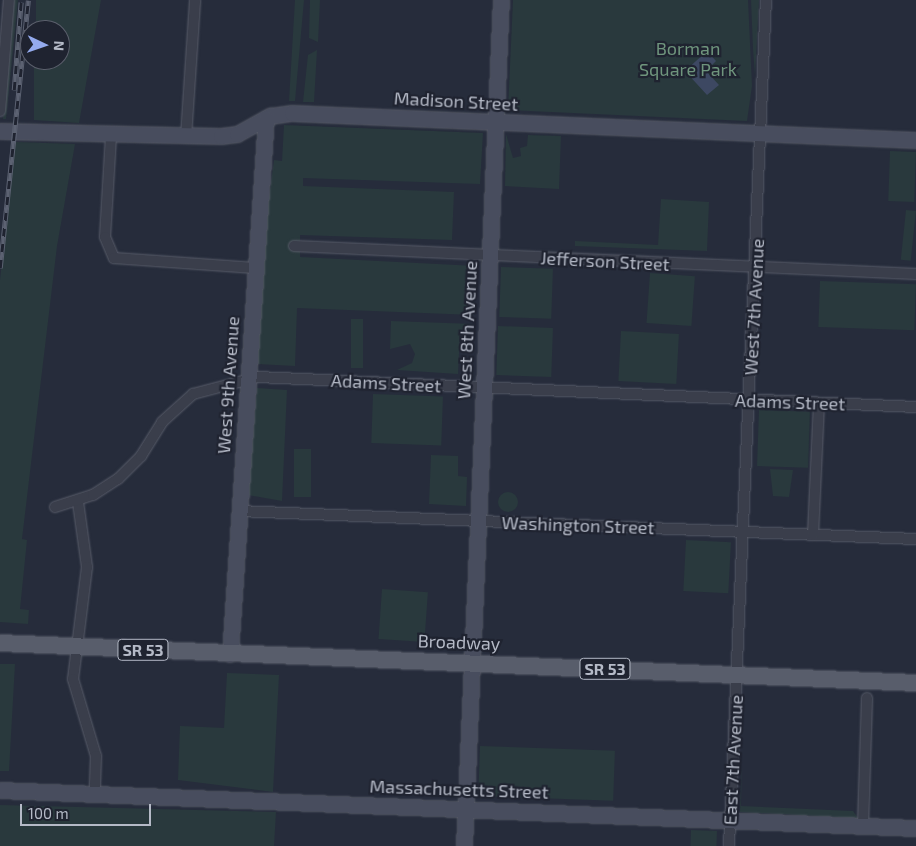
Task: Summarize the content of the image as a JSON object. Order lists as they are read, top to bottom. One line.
{"streets":{"main road":["Broadway","SR 53"],"street":["Madison Street","Jefferson Street","West 7th Avenue","West 8th Avenue","Adams Street","West 9th Avenue","Washington Street","East 7th Avenue","Massachusetts Street"]},"crossings":[["Madison Street","West 7th Avenue"],["Madison Street","West 8th Avenue"],["Madison Street","West 9th Avenue"],["Jefferson Street","West 7th Avenue"],["Jefferson Street","West 8th Avenue"],["West 7th Avenue","Adams Street"],["West 7th Avenue","Washington Street"],["West 7th Avenue","Broadway"],["West 7th Avenue","East 7th Avenue"],["West 8th Avenue","Adams Street"],["West 8th Avenue","Washington Street"],["West 8th Avenue","Broadway"],["West 8th Avenue","Massachusetts Street"],["Adams Street","West 9th Avenue"],["West 9th Avenue","Washington Street"],["West 9th Avenue","Broadway"],["Broadway","East 7th Avenue"],["East 7th Avenue","Massachusetts Street"]],"parks":["Borman Square Park"],"scale_bar":"100 m","north":"right"}
